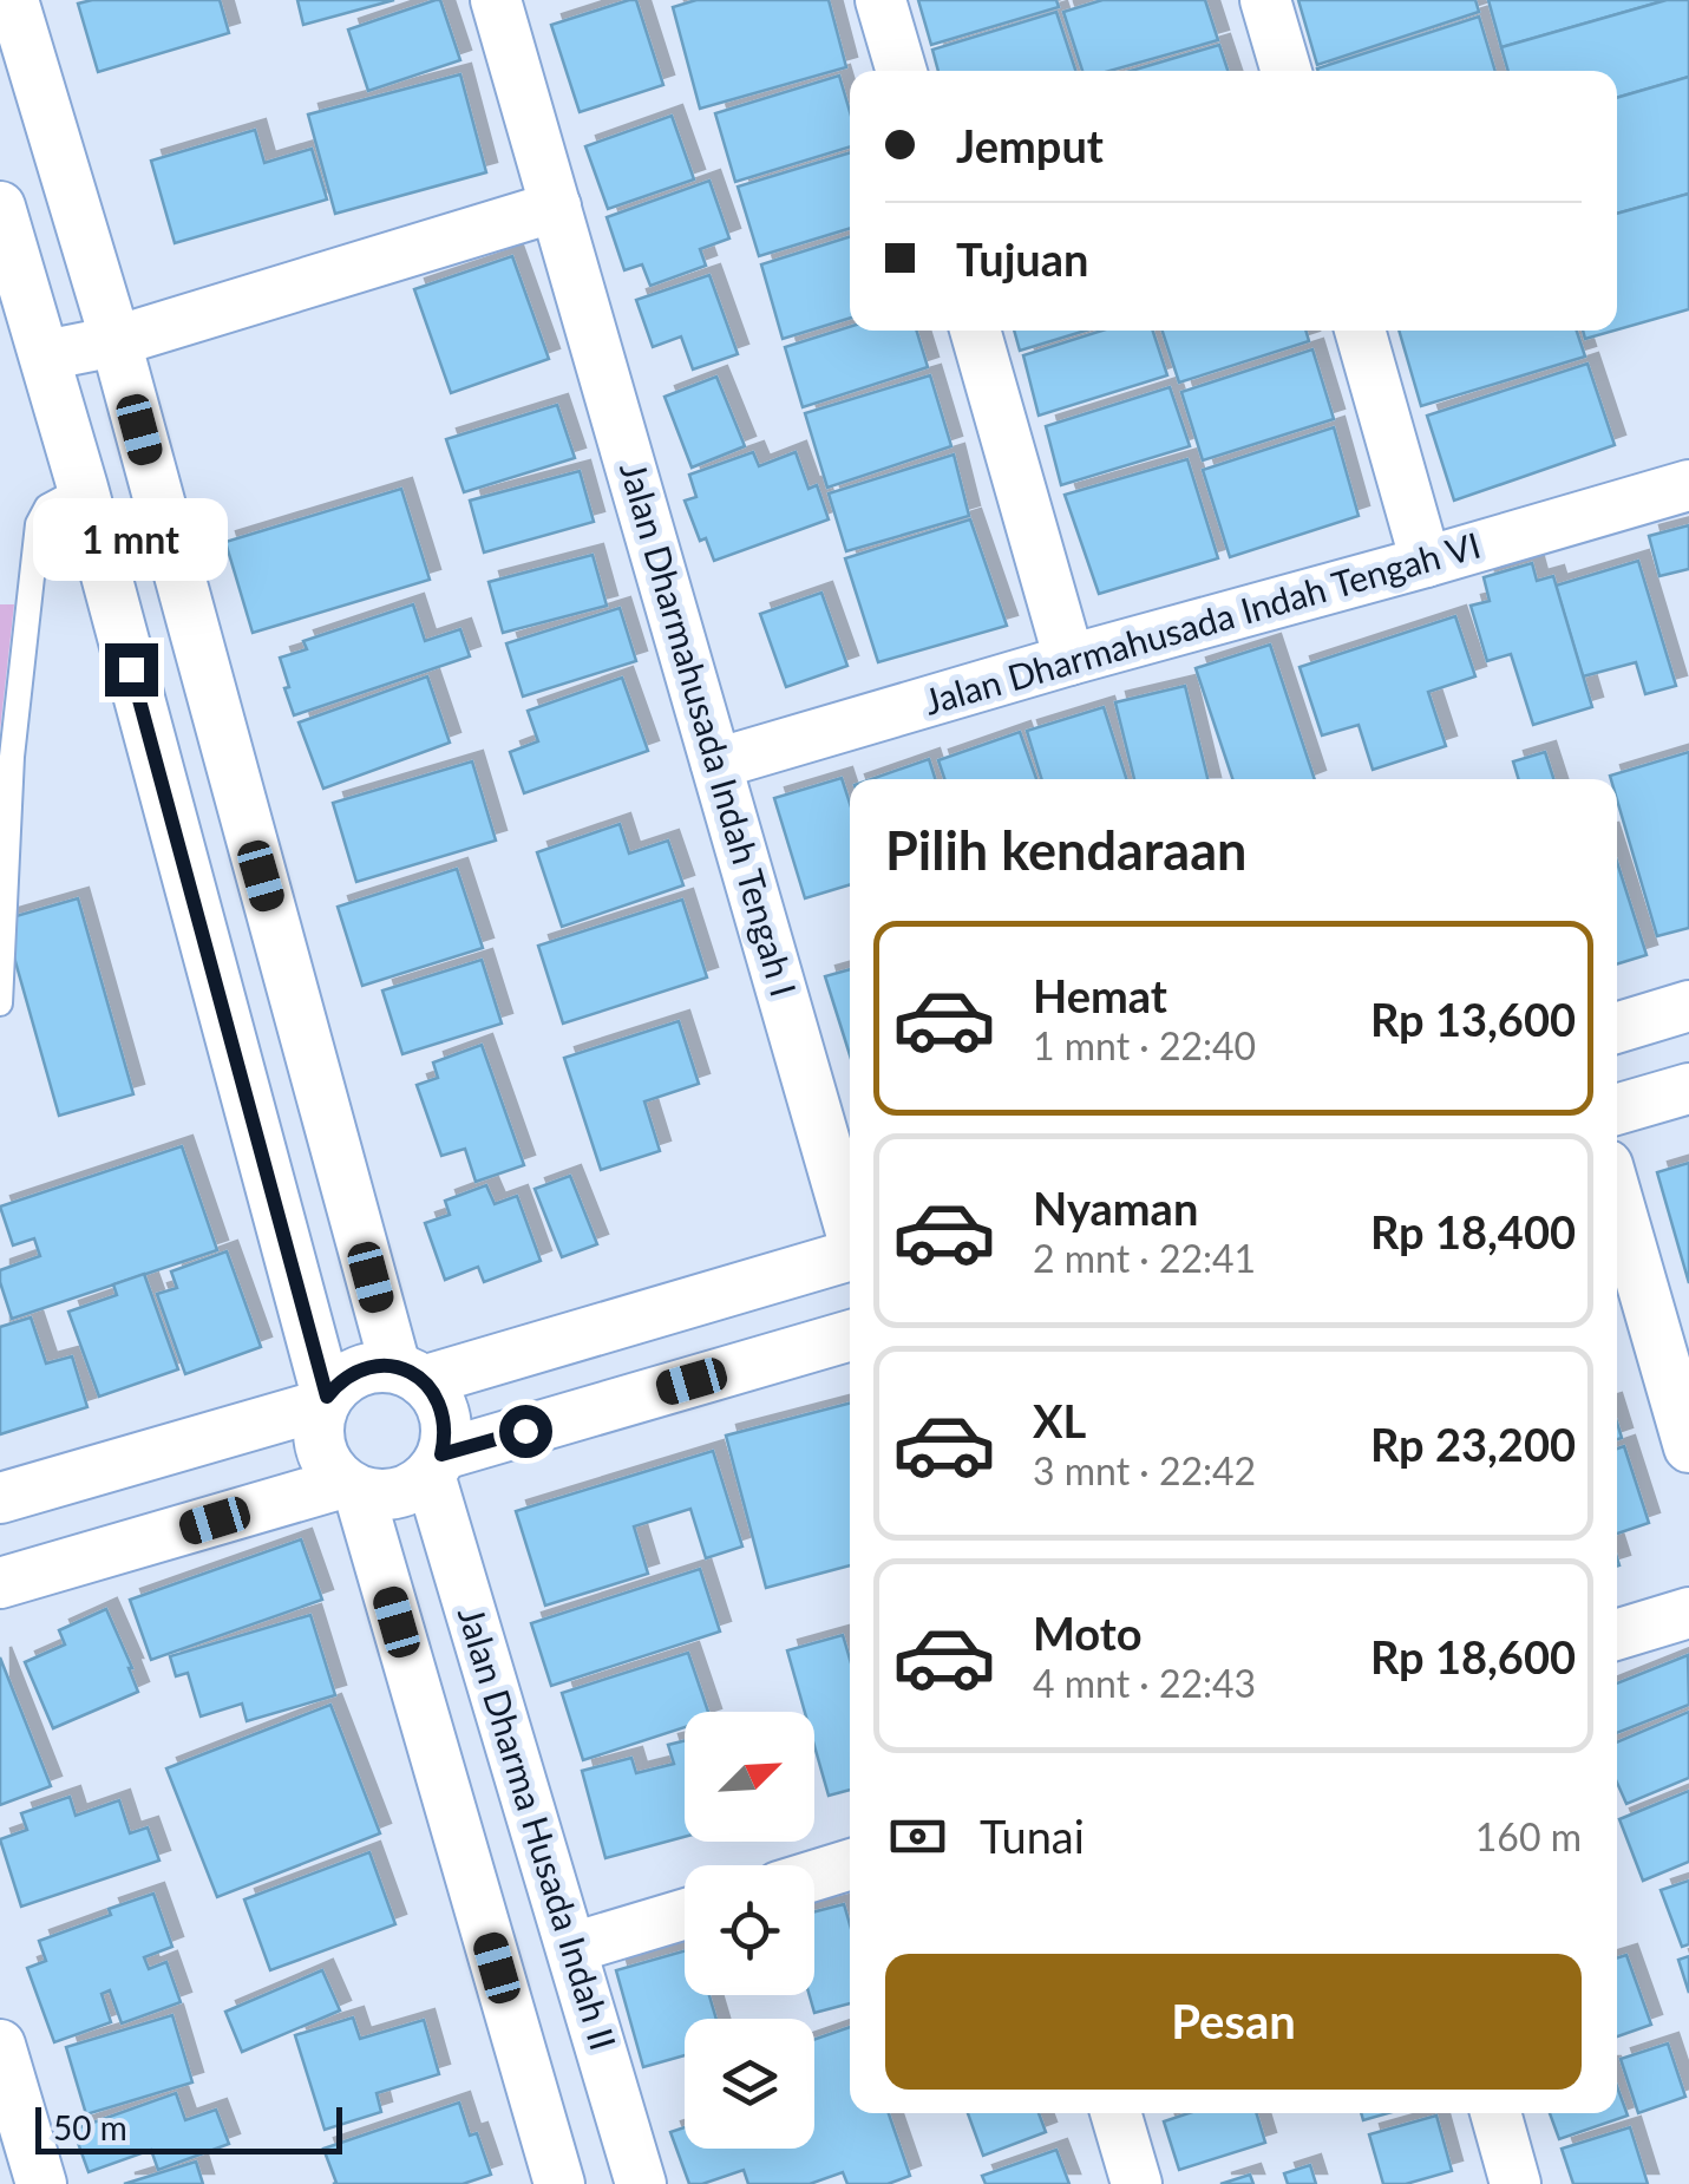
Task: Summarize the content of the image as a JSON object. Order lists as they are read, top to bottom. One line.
{"streets":{"street":["Jalan Dharmahusada Indah Tengah VI","Jalan Dharmahusada Indah Tengah I","Jalan Dharma Husada Indah II"]},"crossings":[["Jalan Dharmahusada Indah Tengah VI","Jalan Dharmahusada Indah Tengah I"]],"scale_bar":"50 m","north":"top right","page":{"banner":["Jemput","Tujuan"],"bubble":"1 mnt","heading":"Pilih kendaraan","list":[{"name":"Hemat","note":"1 mnt · 22:40","value":"Rp 13,600"},{"name":"Nyaman","note":"2 mnt · 22:41","value":"Rp 18,400"},{"name":"XL","note":"3 mnt · 22:42","value":"Rp 23,200"},{"name":"Moto","note":"4 mnt · 22:43","value":"Rp 18,600"}],"pay":["Tunai","160 m"],"buttons":"Pesan","scale":"50 m"}}
